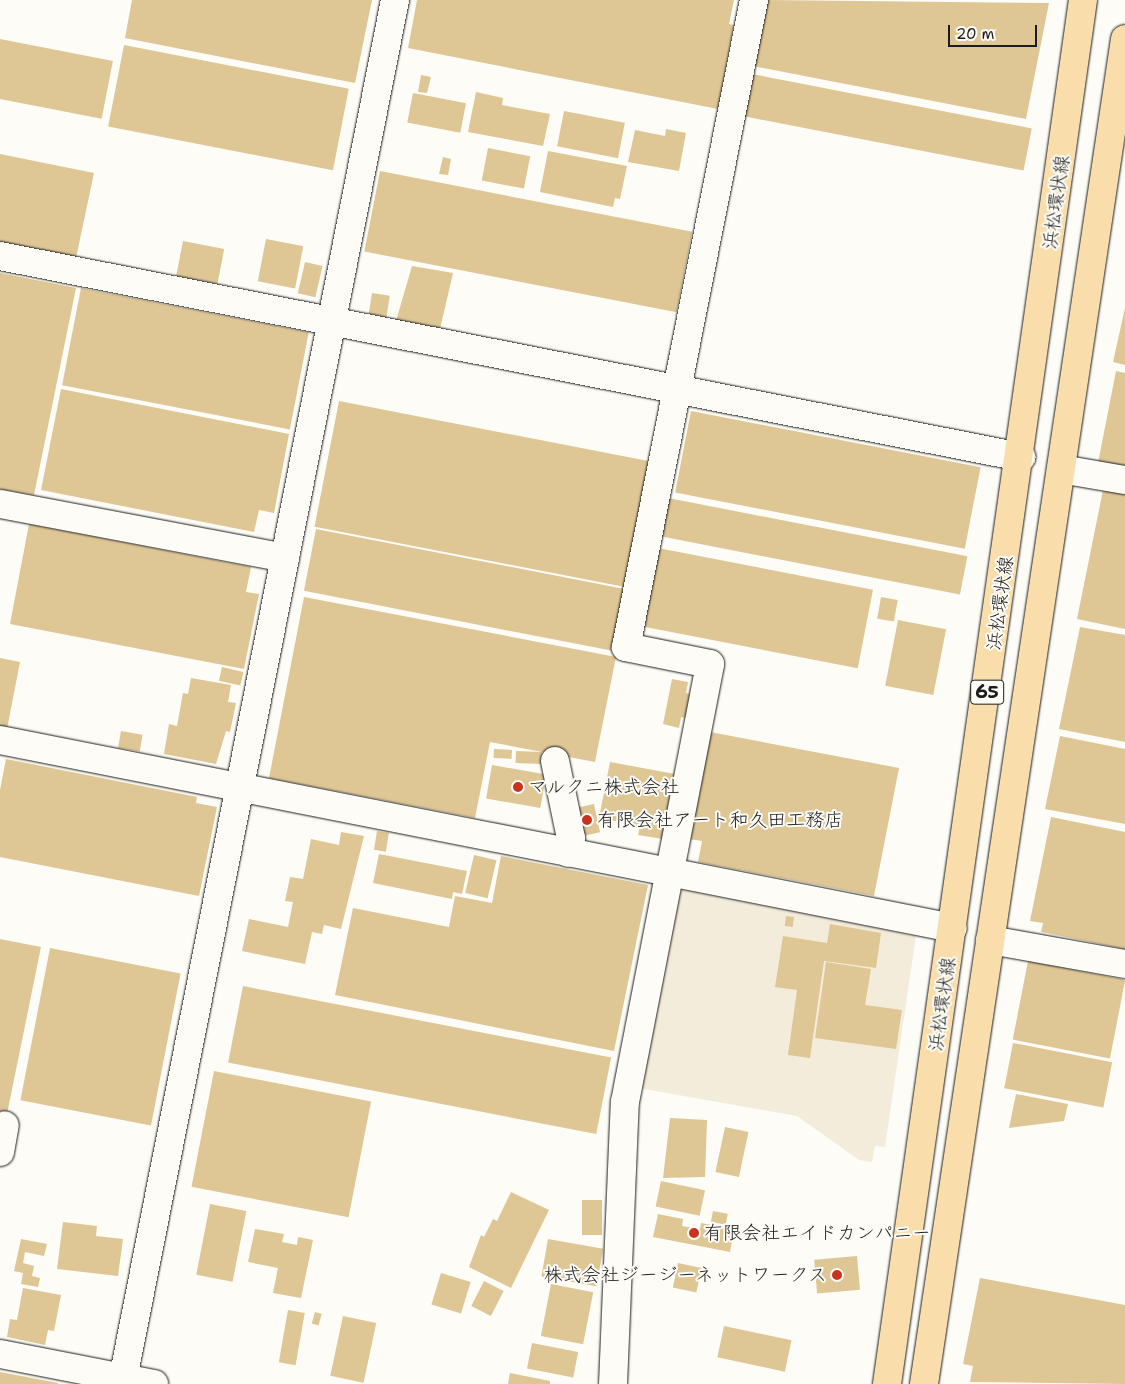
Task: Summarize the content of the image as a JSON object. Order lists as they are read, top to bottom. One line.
{"streets":{"main road":["浜松環状線","65"]},"places":["マルクニ株式会社","有限会社アート和久田工務店","有限会社エイドカンパニー","株式会社ジージーネットワークス"],"scale_bar":"20 m"}
